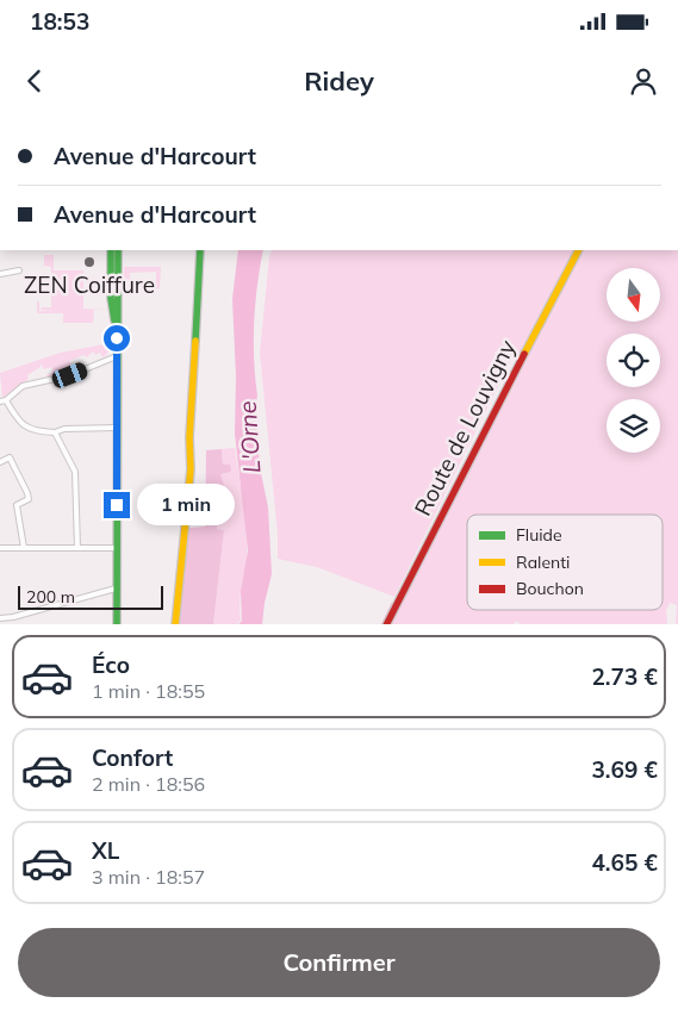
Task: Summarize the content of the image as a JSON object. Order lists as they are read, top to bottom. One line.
{"streets":{"street":["Route de Louvigny"]},"water":["L'Orne"],"places":["ZEN Coiffure"],"legend":["Fluide","Ralenti","Bouchon"],"scale_bar":"200 m","north":"bottom","page":{"status":"18:53","header":"Ridey","banner":["Avenue d'Harcourt","Avenue d'Harcourt"],"bubble":"1 min","scale":"200 m","list":[{"name":"Éco","note":"1 min · 18:55","value":"2.73 €"},{"name":"Confort","note":"2 min · 18:56","value":"3.69 €"},{"name":"XL","note":"3 min · 18:57","value":"4.65 €"}],"buttons":"Confirmer"}}
